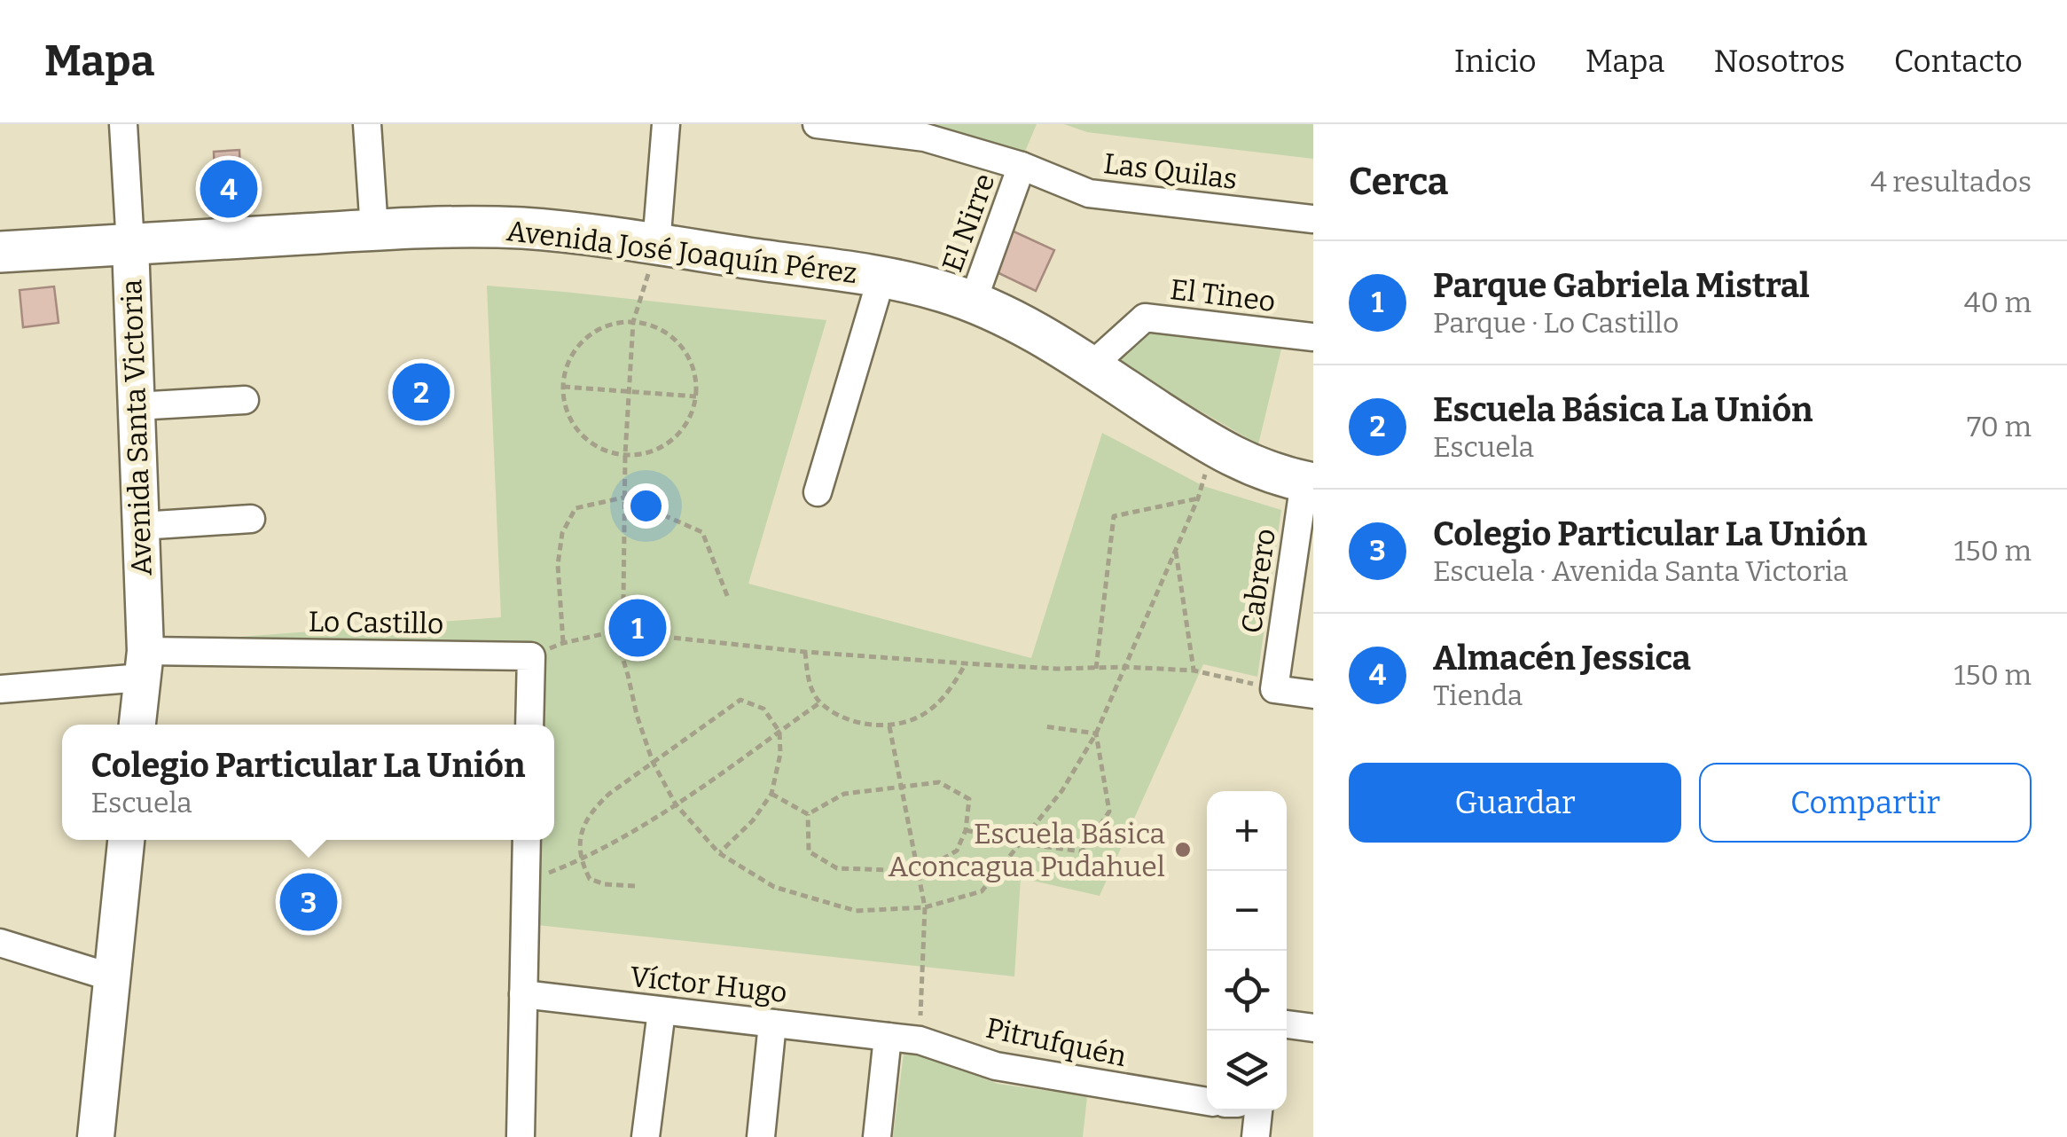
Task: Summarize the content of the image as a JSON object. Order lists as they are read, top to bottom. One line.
{"streets":{"main road":["Avenida José Joaquín Pérez"],"street":["Las Quilas","El Nirre","El Tineo","Avenida Santa Victoria","Cabrero","Lo Castillo","Víctor Hugo","Pitrufquén"]},"crossings":[["Las Quilas","El Nirre"],["El Nirre","Avenida José Joaquín Pérez"],["Avenida José Joaquín Pérez","El Tineo"],["Avenida José Joaquín Pérez","Avenida Santa Victoria"],["Avenida José Joaquín Pérez","Cabrero"],["Avenida Santa Victoria","Lo Castillo"],["Víctor Hugo","Pitrufquén"]],"places":["Escuela Básica Aconcagua Pudahuel"],"page":{"header":"Mapa","nav":["Inicio","Mapa","Nosotros","Contacto"],"heading":["Cerca","4 resultados"],"pins":["4","2","1","3"],"list":[{"mark":"1","name":"Parque Gabriela Mistral","note":"Parque · Lo Castillo","value":"40 m"},{"mark":"2","name":"Escuela Básica La Unión","note":"Escuela","value":"70 m"},{"mark":"3","name":"Colegio Particular La Unión","note":"Escuela · Avenida Santa Victoria","value":"150 m"},{"mark":"4","name":"Almacén Jessica","note":"Tienda","value":"150 m"}],"popup":["Colegio Particular La Unión","Escuela"],"buttons":["Guardar","Compartir"],"map_buttons":["+","−"]}}
